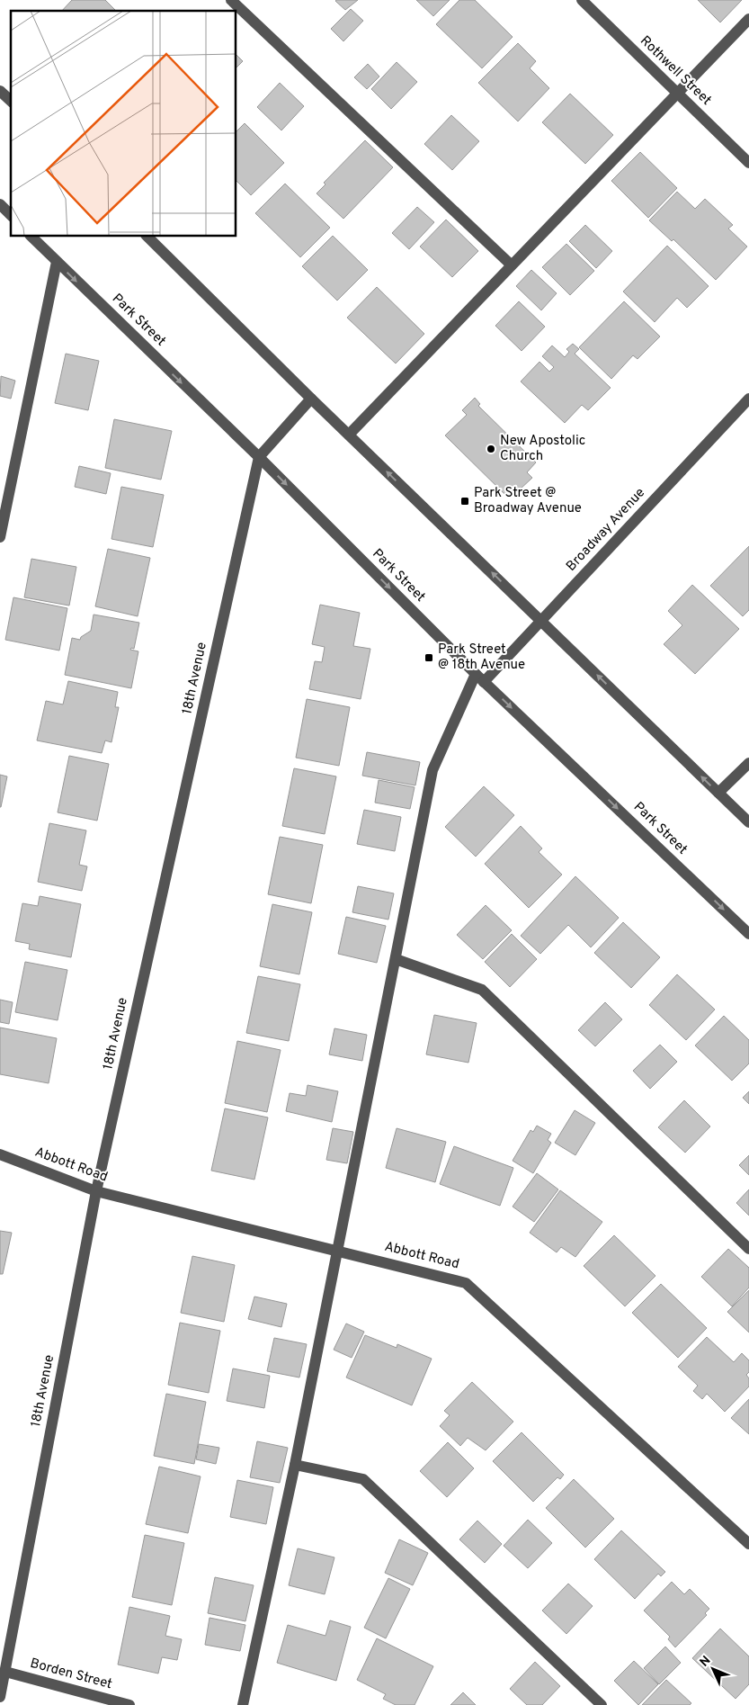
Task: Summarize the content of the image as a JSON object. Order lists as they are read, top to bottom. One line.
{"streets":{"street":["Rothwell Street","Park Street","Broadway Avenue","18th Avenue","Abbott Road","Borden Street"]},"crossings":[["Park Street","Broadway Avenue"],["Park Street","18th Avenue"],["Broadway Avenue","Abbott Road"],["18th Avenue","Abbott Road"],["18th Avenue","Borden Street"]],"places":{"other":["New Apostolic Church"],"transit":["Park Street @ Broadway Avenue","Park Street @ 18th Avenue"]},"north":"top left"}
